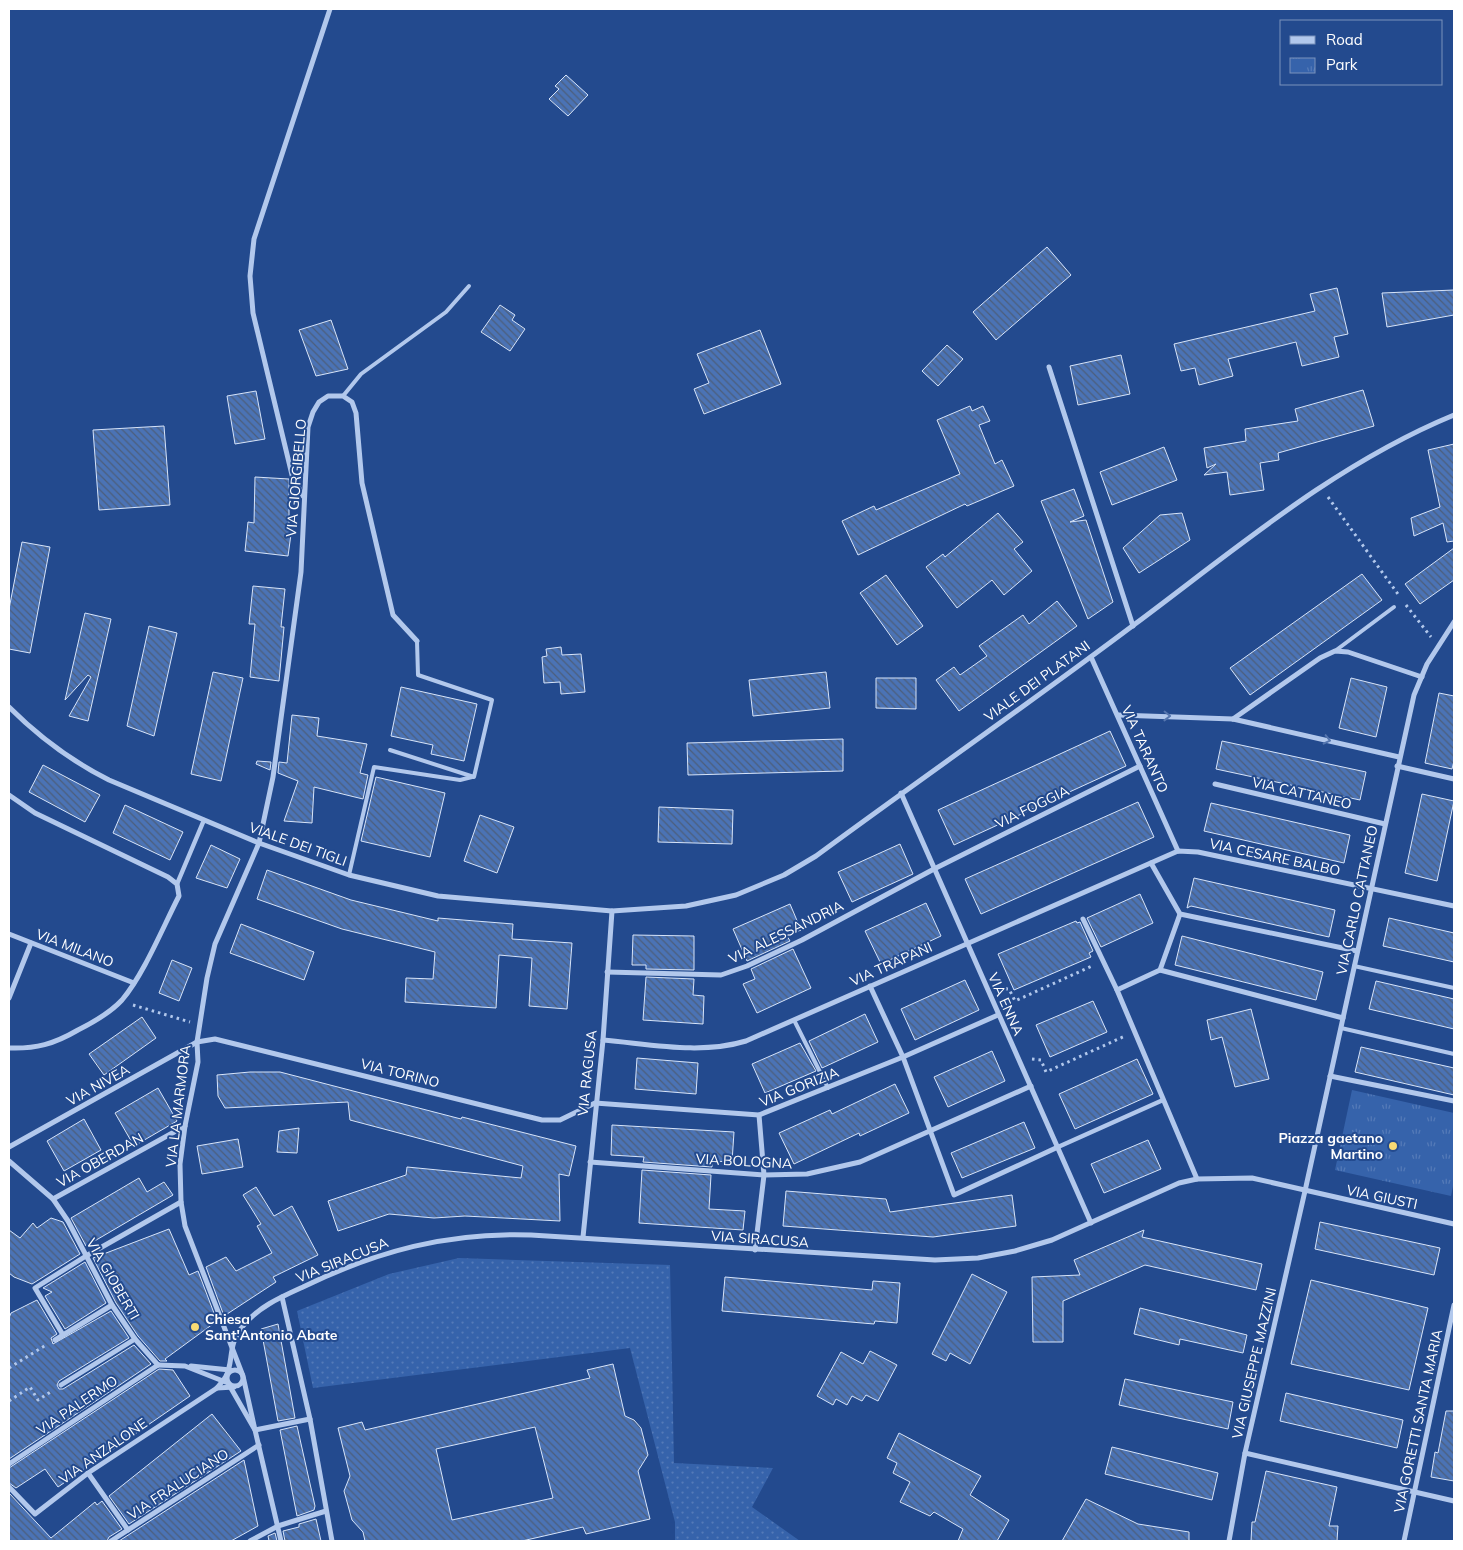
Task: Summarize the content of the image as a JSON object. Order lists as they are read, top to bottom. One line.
{"streets":{"street":["VIA GIORGIBELLO","VIALE DEI PLATANI","VIA TARANTO","VIA CATTANEO","VIA FOGGIA","VIALE DEI TIGLI","VIA CESARE BALBO","VIA CARLO CATTANEO","VIA ALESSANDRIA","VIA MILANO","VIA TRAPANI","VIA ENNA","VIA TORINO","VIA RAGUSA","VIA NIVEA","VIA GORIZIA","VIA LA MARMORA","VIA OBERDAN","VIA BOLOGNA","VIA GIUSTI","VIA SIRACUSA","VIA GIOBERTI","VIA GIUSEPPE MAZZINI","VIA PALERMO","VIA GORETTI SANTA MARIA","VIA ANZALONE","VIA FRALUCIANO"]},"crossings":[["VIA GIORGIBELLO","VIALE DEI TIGLI"],["VIA GIORGIBELLO","VIA LA MARMORA"],["VIALE DEI PLATANI","VIA TARANTO"],["VIALE DEI PLATANI","VIALE DEI TIGLI"],["VIALE DEI PLATANI","VIA ENNA"],["VIALE DEI PLATANI","VIA RAGUSA"],["VIA TARANTO","VIA FOGGIA"],["VIA TARANTO","VIA CESARE BALBO"],["VIA TARANTO","VIA TRAPANI"],["VIA CATTANEO","VIA CARLO CATTANEO"],["VIA FOGGIA","VIA ALESSANDRIA"],["VIA FOGGIA","VIA ENNA"],["VIALE DEI TIGLI","VIA RAGUSA"],["VIALE DEI TIGLI","VIA LA MARMORA"],["VIA CESARE BALBO","VIA CARLO CATTANEO"],["VIA CESARE BALBO","VIA TRAPANI"],["VIA CARLO CATTANEO","VIA GIUSTI"],["VIA CARLO CATTANEO","VIA SIRACUSA"],["VIA CARLO CATTANEO","VIA GIUSEPPE MAZZINI"],["VIA ALESSANDRIA","VIA ENNA"],["VIA ALESSANDRIA","VIA RAGUSA"],["VIA TRAPANI","VIA ENNA"],["VIA TRAPANI","VIA RAGUSA"],["VIA ENNA","VIA GORIZIA"],["VIA ENNA","VIA BOLOGNA"],["VIA ENNA","VIA SIRACUSA"],["VIA TORINO","VIA RAGUSA"],["VIA TORINO","VIA NIVEA"],["VIA TORINO","VIA GORIZIA"],["VIA TORINO","VIA LA MARMORA"],["VIA RAGUSA","VIA GORIZIA"],["VIA RAGUSA","VIA BOLOGNA"],["VIA RAGUSA","VIA SIRACUSA"],["VIA NIVEA","VIA LA MARMORA"],["VIA LA MARMORA","VIA OBERDAN"],["VIA LA MARMORA","VIA SIRACUSA"],["VIA LA MARMORA","VIA FRALUCIANO"],["VIA OBERDAN","VIA GIOBERTI"],["VIA GIUSTI","VIA SIRACUSA"],["VIA GIUSTI","VIA GIUSEPPE MAZZINI"],["VIA SIRACUSA","VIA GIUSEPPE MAZZINI"],["VIA GIOBERTI","VIA PALERMO"]],"places":["Piazza gaetano Martino","Chiesa Sant'Antonio Abate"],"legend":["Road","Park"]}
